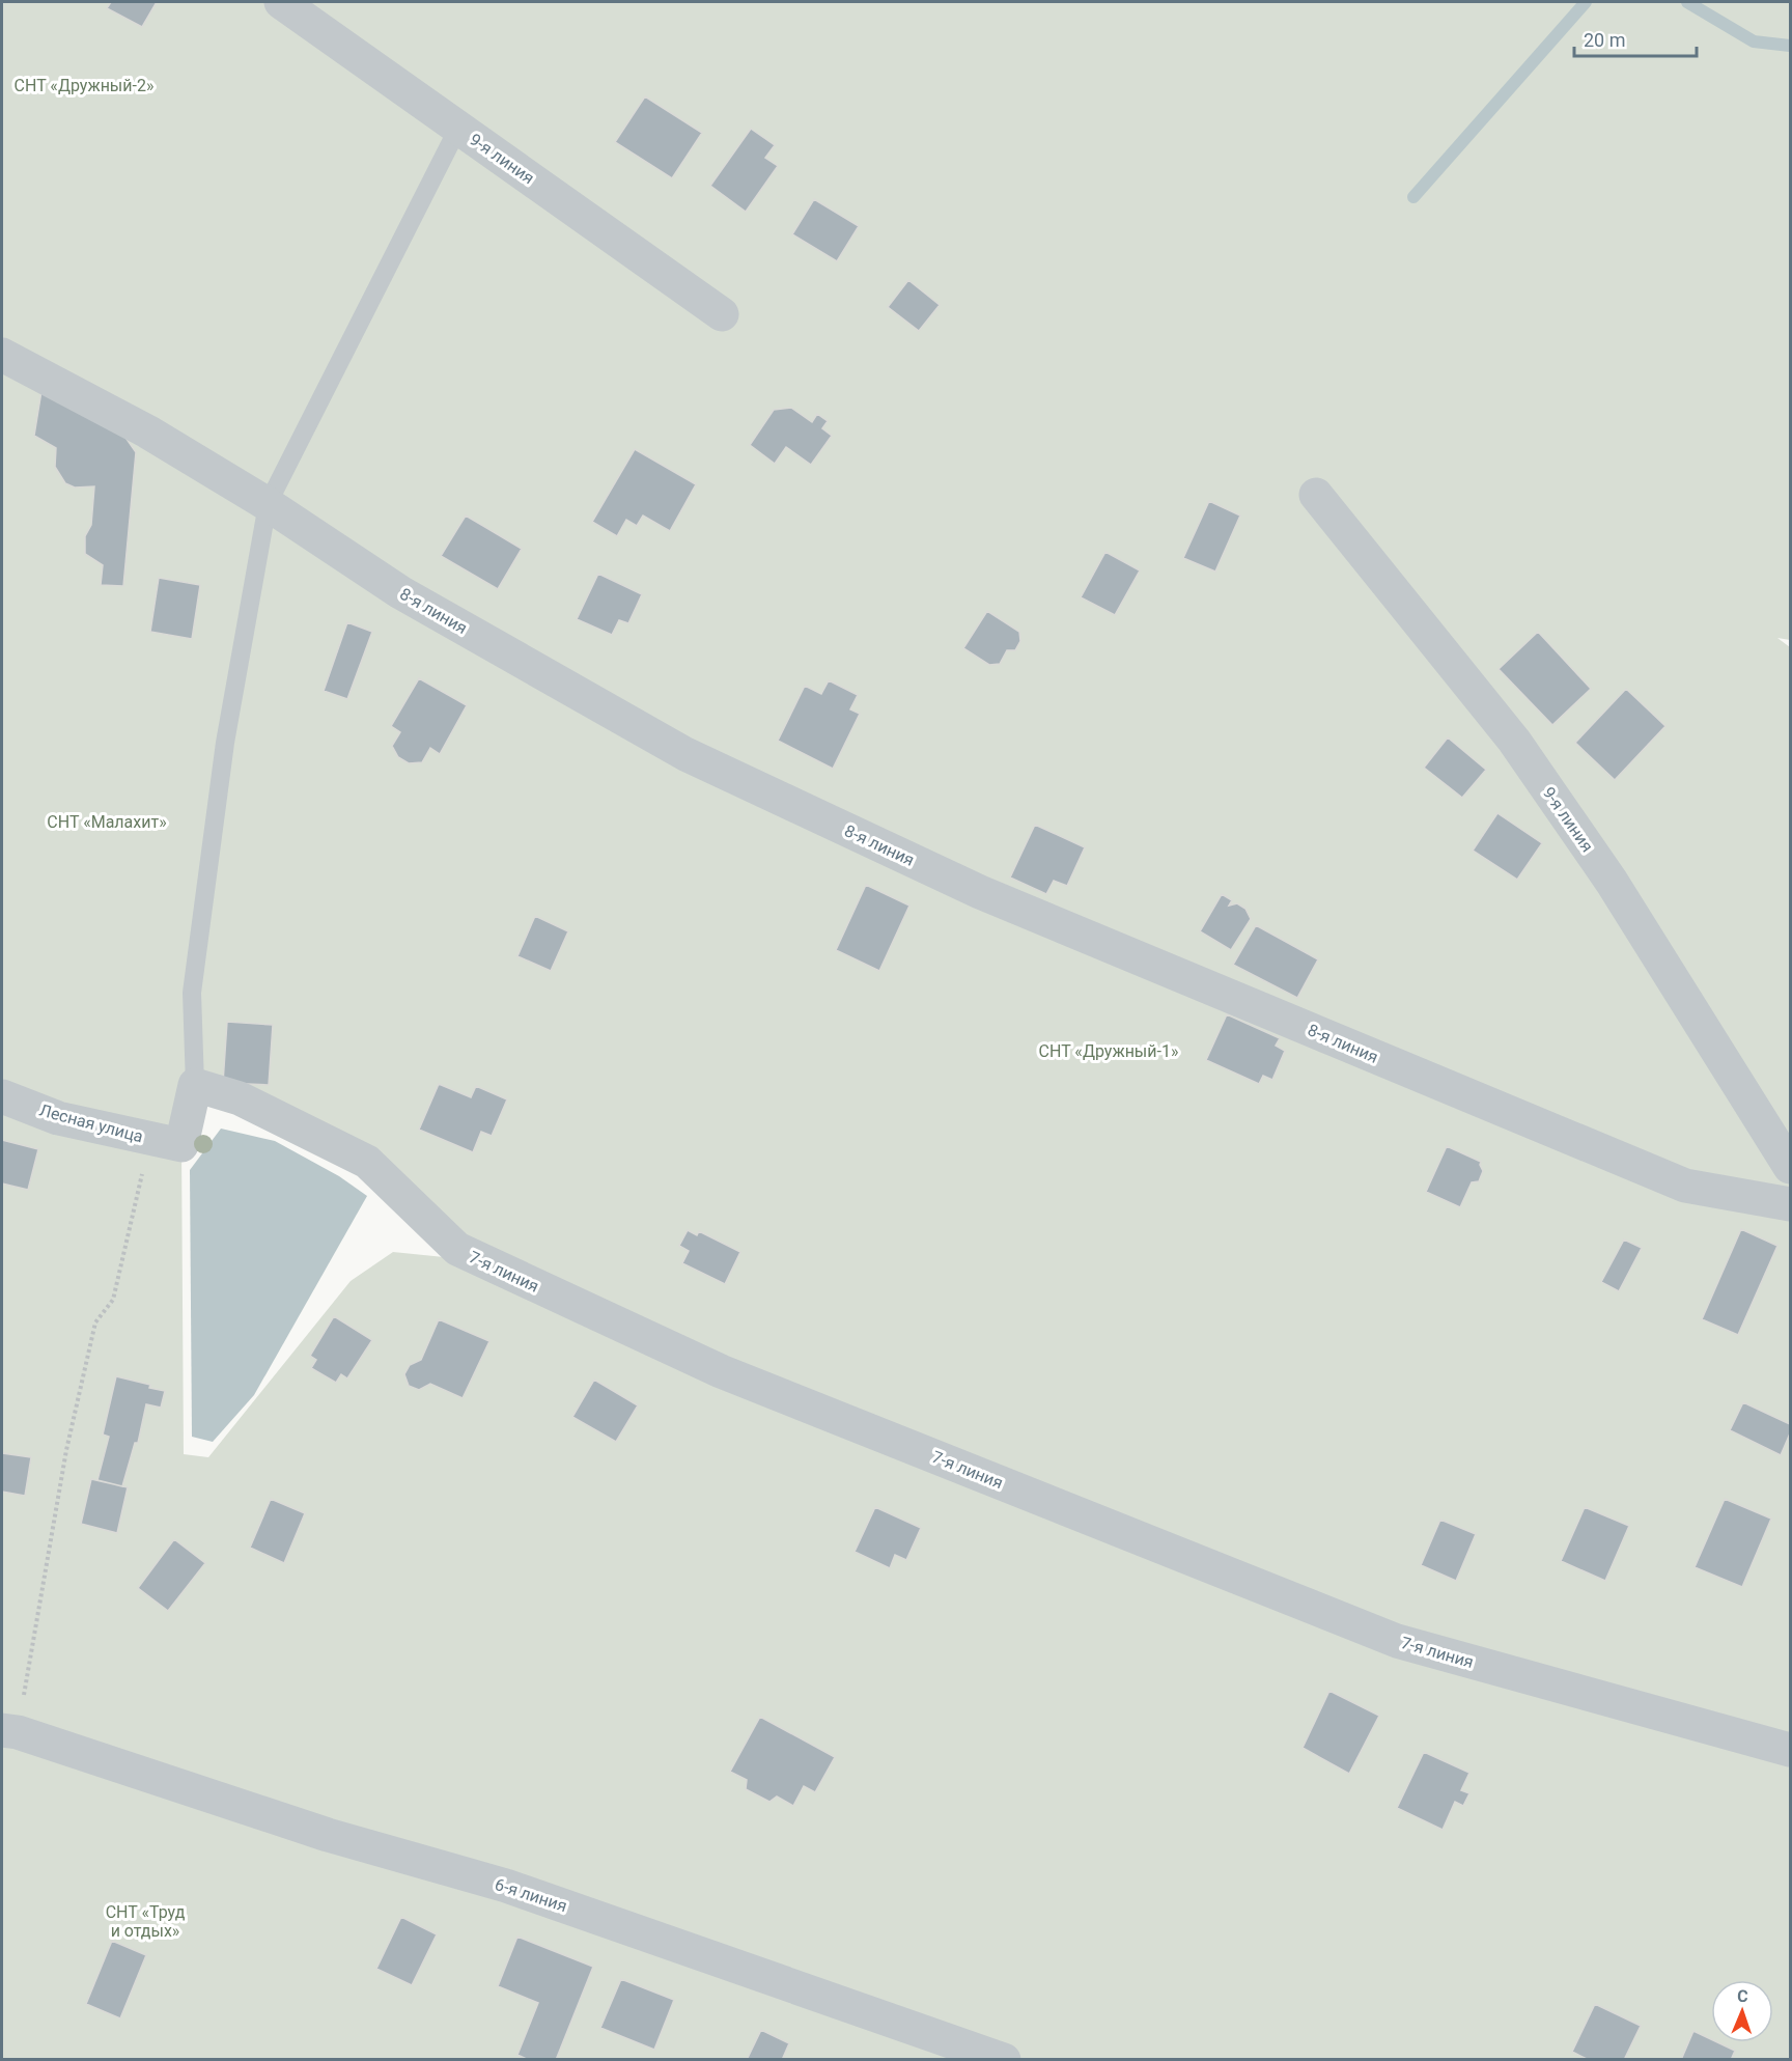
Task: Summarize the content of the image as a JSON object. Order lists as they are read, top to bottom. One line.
{"streets":{"street":["9-я линия","8-я линия","Лесная улица","7-я линия","6-я линия"]},"parks":["СНТ «Дружный-2»","СНТ «Малахит»","СНТ «Дружный-1»","СНТ «Труд и отдых»"],"scale_bar":"20 m","north":"top"}
